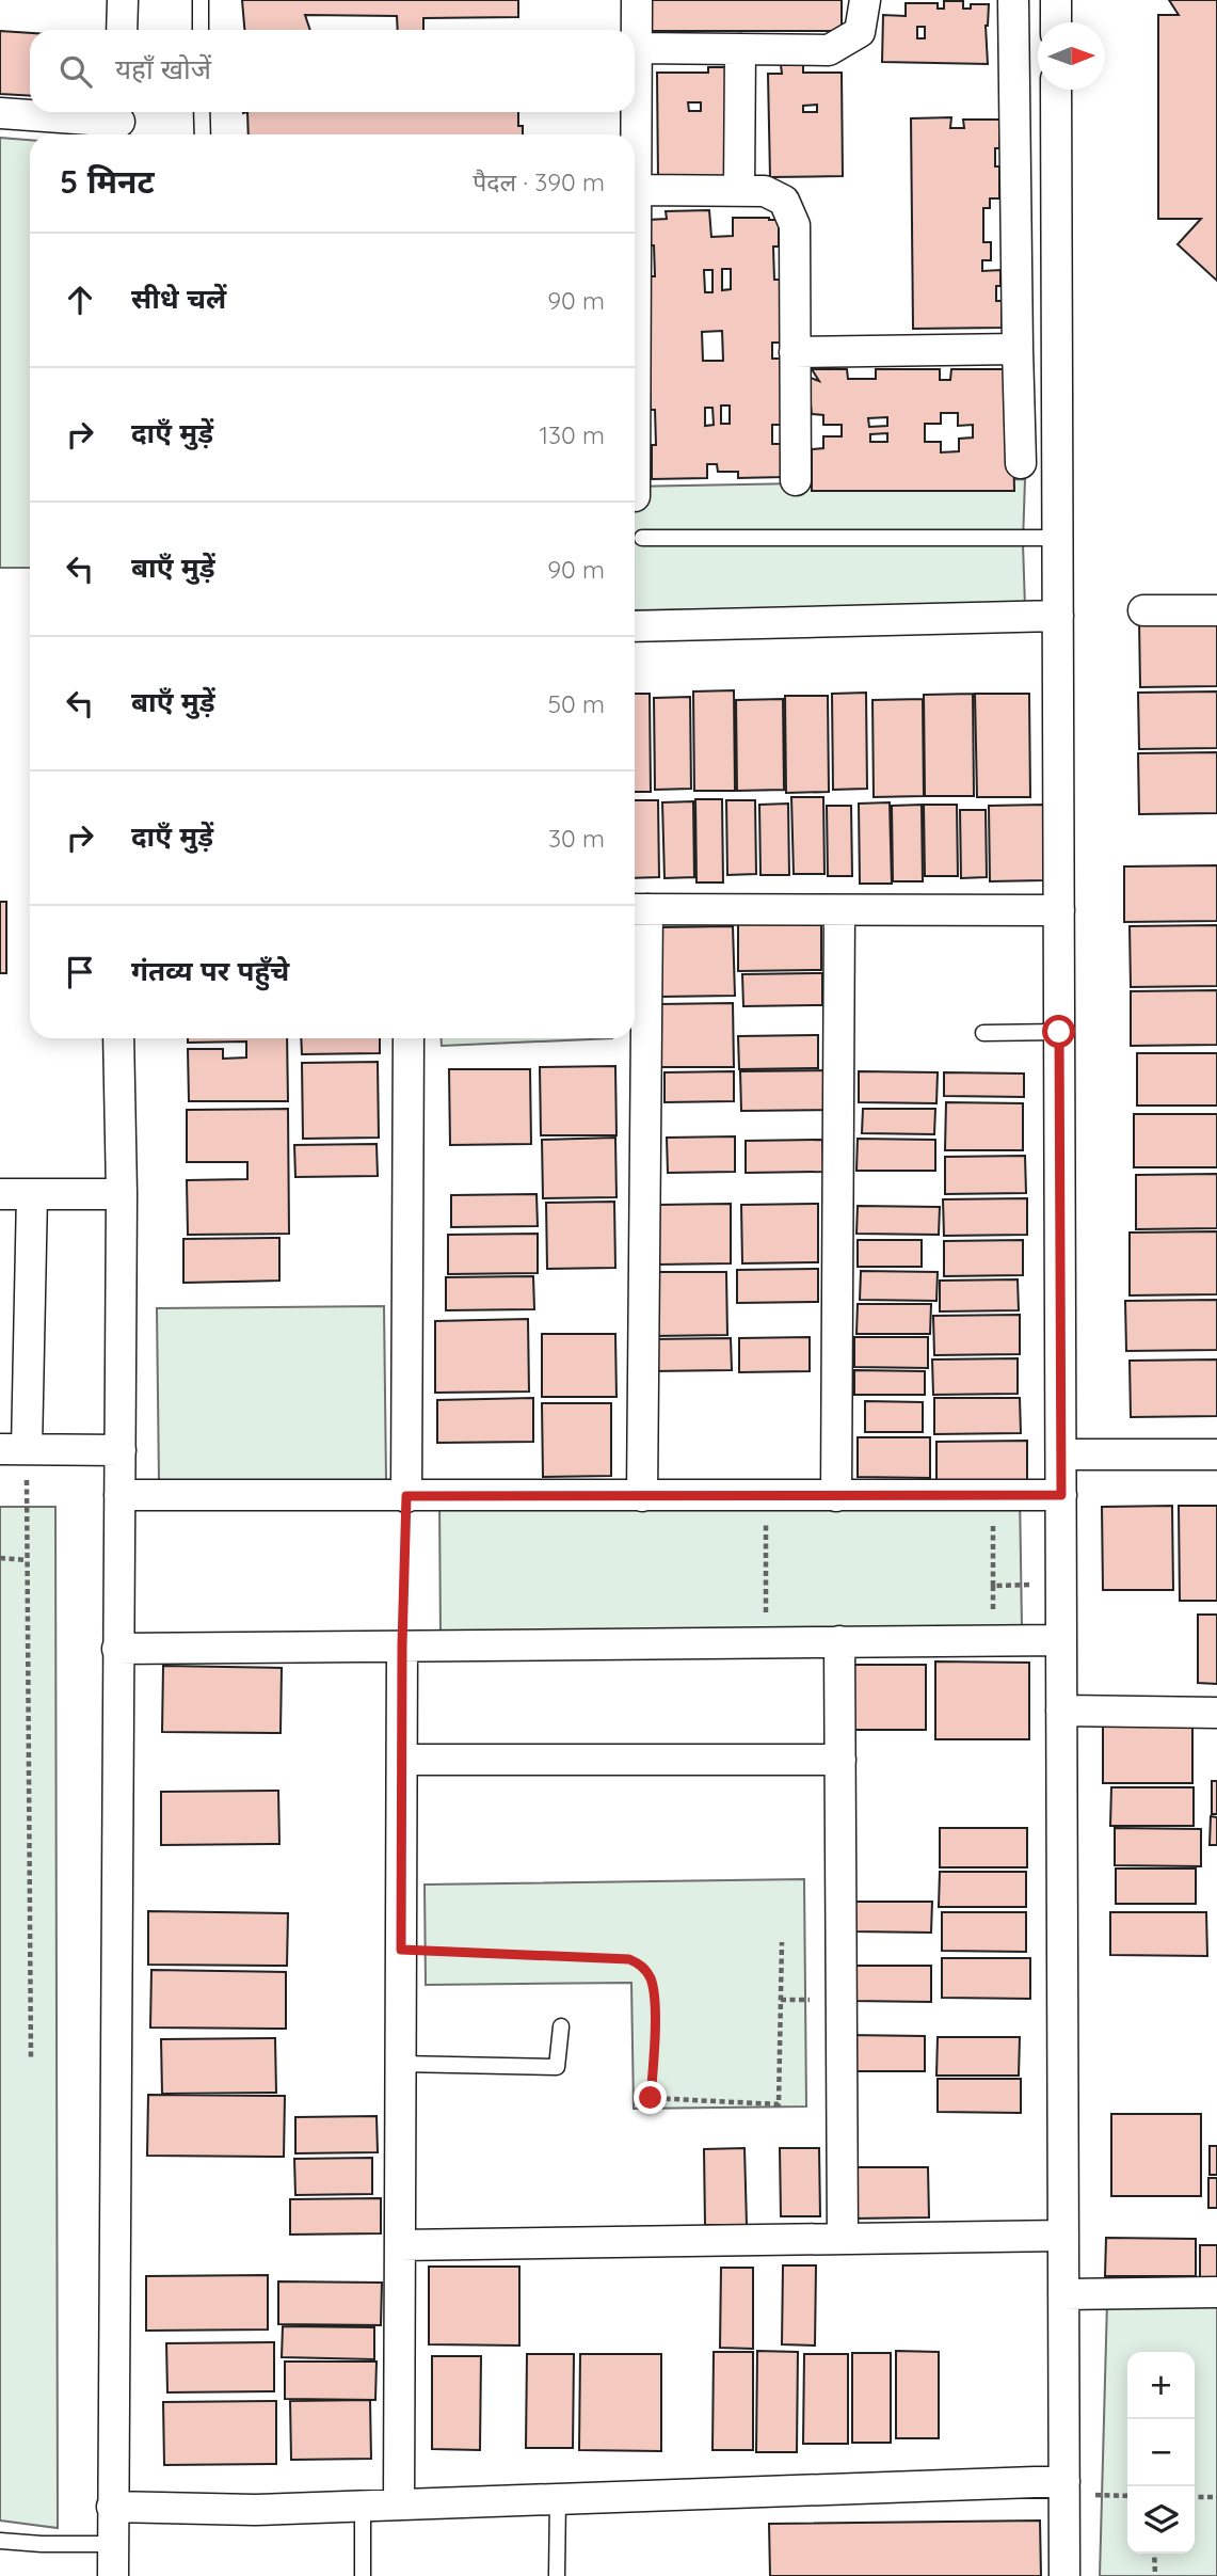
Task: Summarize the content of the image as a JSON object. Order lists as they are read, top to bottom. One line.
{"north":"right","page":{"search":"यहाँ खोजें","heading":["5 मिनट","पैदल · 390 m"],"list":[["सीधे चलें","90 m"],["दाएँ मुड़ें","130 m"],["बाएँ मुड़ें","90 m"],["बाएँ मुड़ें","50 m"],["दाएँ मुड़ें","30 m"],"गंतव्य पर पहुँचे"],"map_buttons":["+","−"]}}
